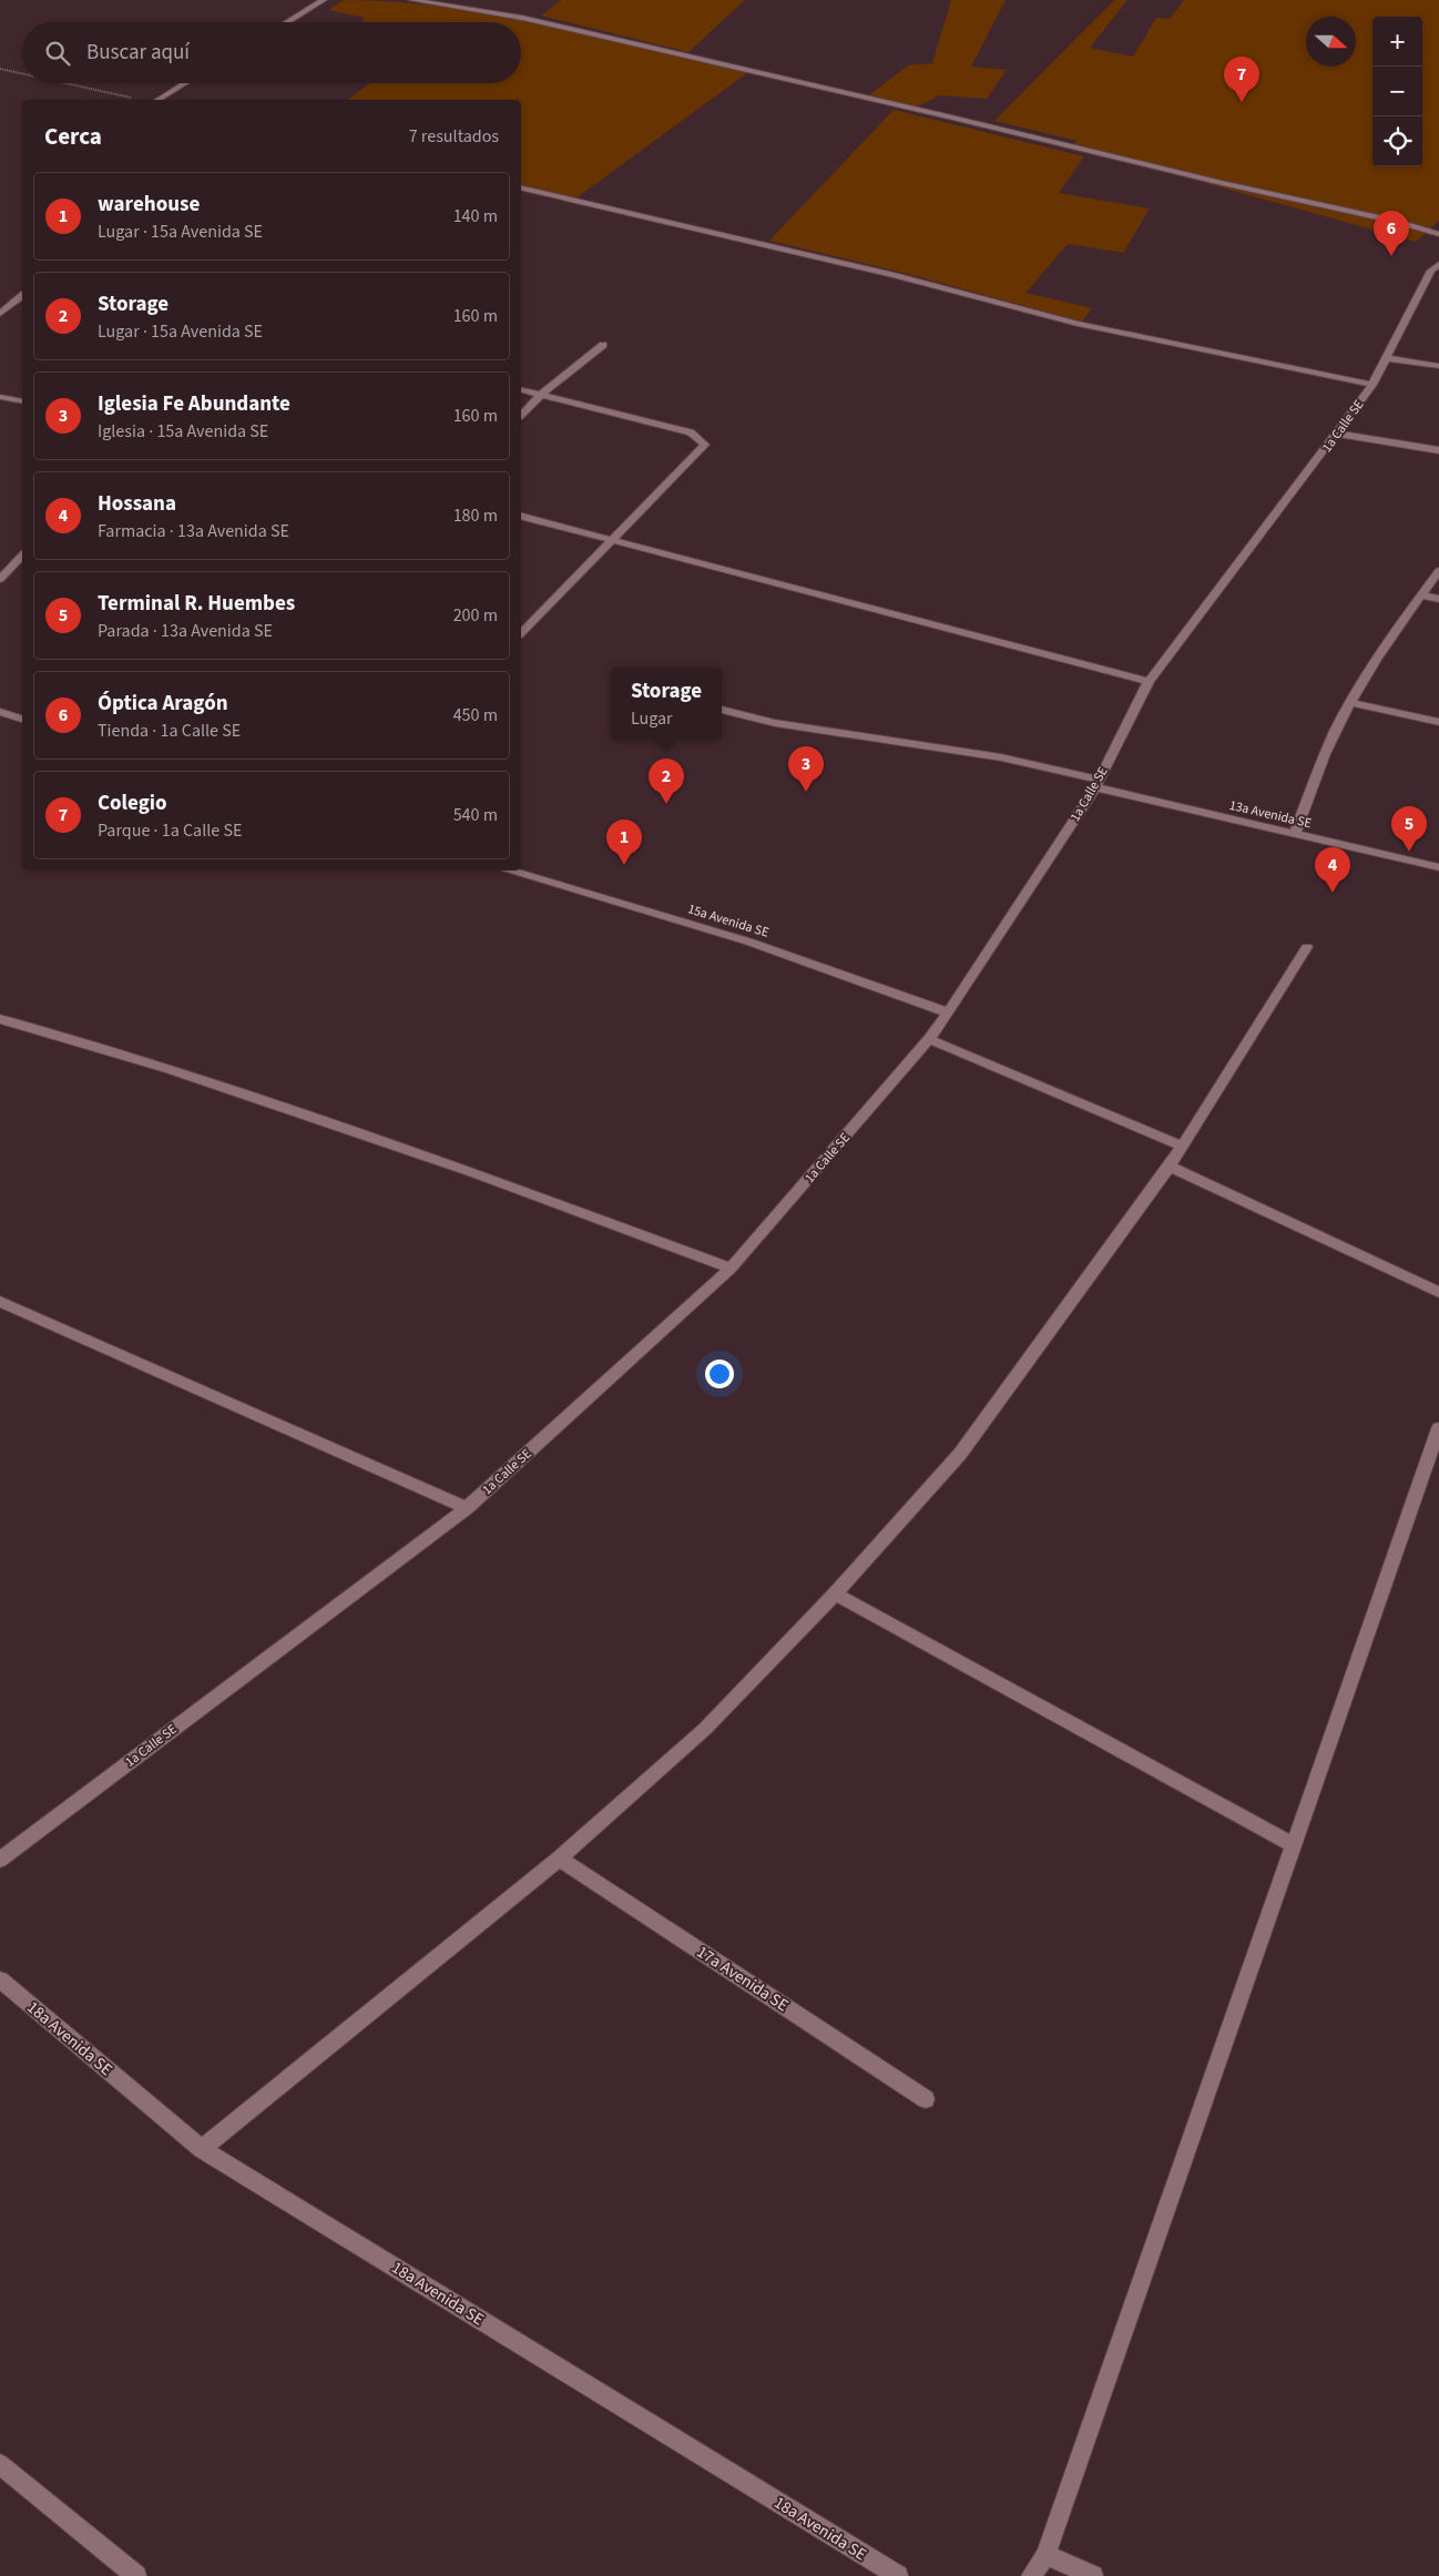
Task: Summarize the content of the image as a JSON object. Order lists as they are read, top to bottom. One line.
{"streets":{"street":["1a Calle SE","13a Avenida SE","15a Avenida SE","17a Avenida SE","18a Avenida SE"]},"crossings":[["1a Calle SE","13a Avenida SE"],["1a Calle SE","15a Avenida SE"]],"north":"right","page":{"map_buttons":["+","−"],"search":"Buscar aquí","pins":["7","6","3","2","5","1","4"],"heading":["Cerca","7 resultados"],"list":[{"mark":"1","name":"warehouse","note":"Lugar · 15a Avenida SE","value":"140 m"},{"mark":"2","name":"Storage","note":"Lugar · 15a Avenida SE","value":"160 m"},{"mark":"3","name":"Iglesia Fe Abundante","note":"Iglesia · 15a Avenida SE","value":"160 m"},{"mark":"4","name":"Hossana","note":"Farmacia · 13a Avenida SE","value":"180 m"},{"mark":"5","name":"Terminal R. Huembes","note":"Parada · 13a Avenida SE","value":"200 m"},{"mark":"6","name":"Óptica Aragón","note":"Tienda · 1a Calle SE","value":"450 m"},{"mark":"7","name":"Colegio","note":"Parque · 1a Calle SE","value":"540 m"}],"popup":["Storage","Lugar"]}}
